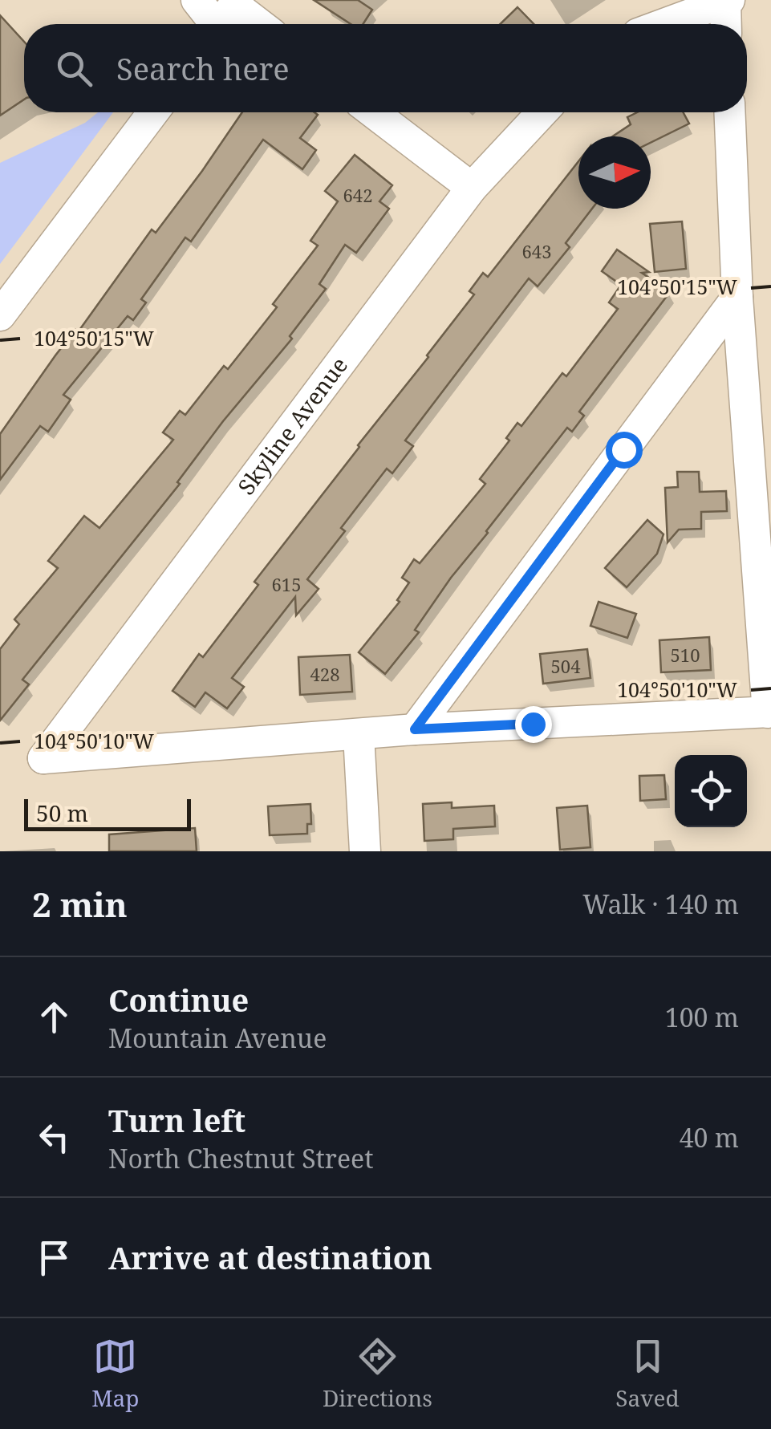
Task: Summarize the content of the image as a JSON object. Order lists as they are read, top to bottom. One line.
{"streets":{"street":["Skyline Avenue"]},"house_numbers":["642","643","615","510","504","428"],"scale_bar":"50 m","north":"right","page":{"search":"Search here","scale":"50 m","heading":["2 min","Walk · 140 m"],"list":[["Continue","Mountain Avenue","100 m"],["Turn left","North Chestnut Street","40 m"],"Arrive at destination"],"nav":["Map","Directions","Saved"]},"coordinates":["104°50'15\"W","104°50'10\"W"]}
